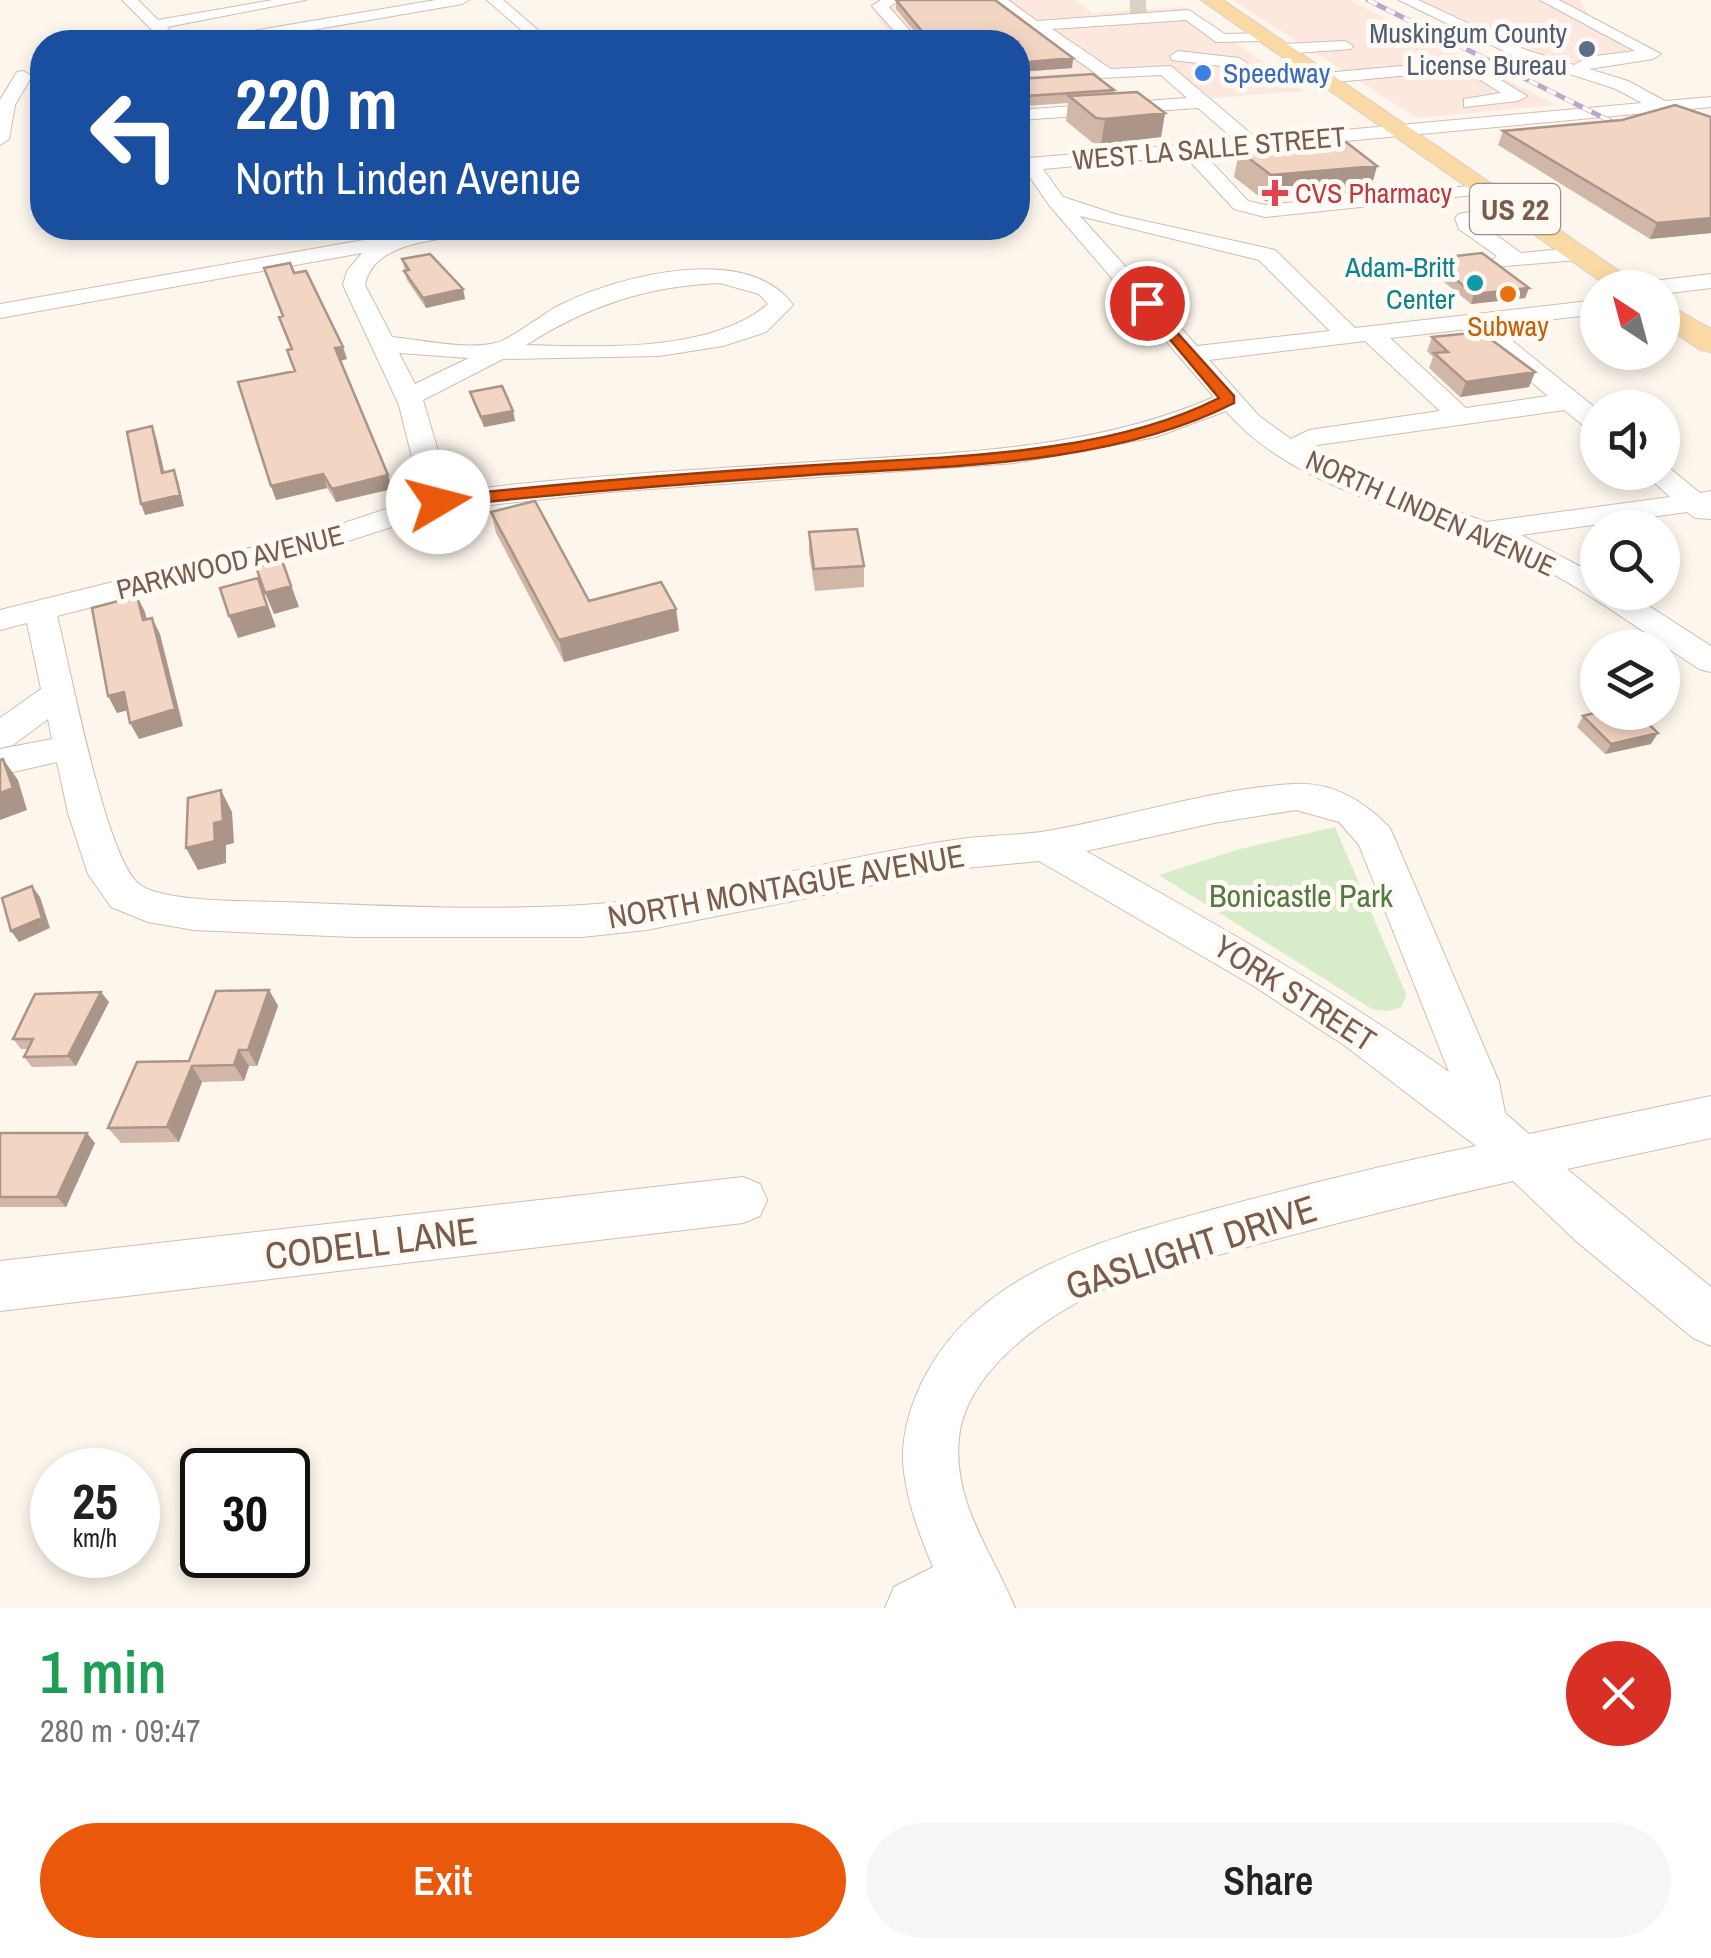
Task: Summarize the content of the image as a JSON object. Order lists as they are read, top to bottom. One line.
{"streets":{"main road":["US 22"],"street":["WEST LA SALLE STREET","NORTH LINDEN AVENUE","PARKWOOD AVENUE","NORTH MONTAGUE AVENUE","YORK STREET","CODELL LANE","GASLIGHT DRIVE"]},"crossings":[["WEST LA SALLE STREET","US 22"],["NORTH LINDEN AVENUE","PARKWOOD AVENUE"],["PARKWOOD AVENUE","NORTH MONTAGUE AVENUE"],["NORTH MONTAGUE AVENUE","YORK STREET"]],"parks":["Bonicastle Park"],"places":{"other":["Muskingum County License Bureau","Speedway","Adam-Britt Center","Subway"],"health":["CVS Pharmacy"]},"north":"top left","page":{"turn":["220 m","North Linden Avenue"],"speed":"25 km/h","limit":"30","heading":["1 min","280 m · 09:47"],"buttons":["Exit","Share"]}}
